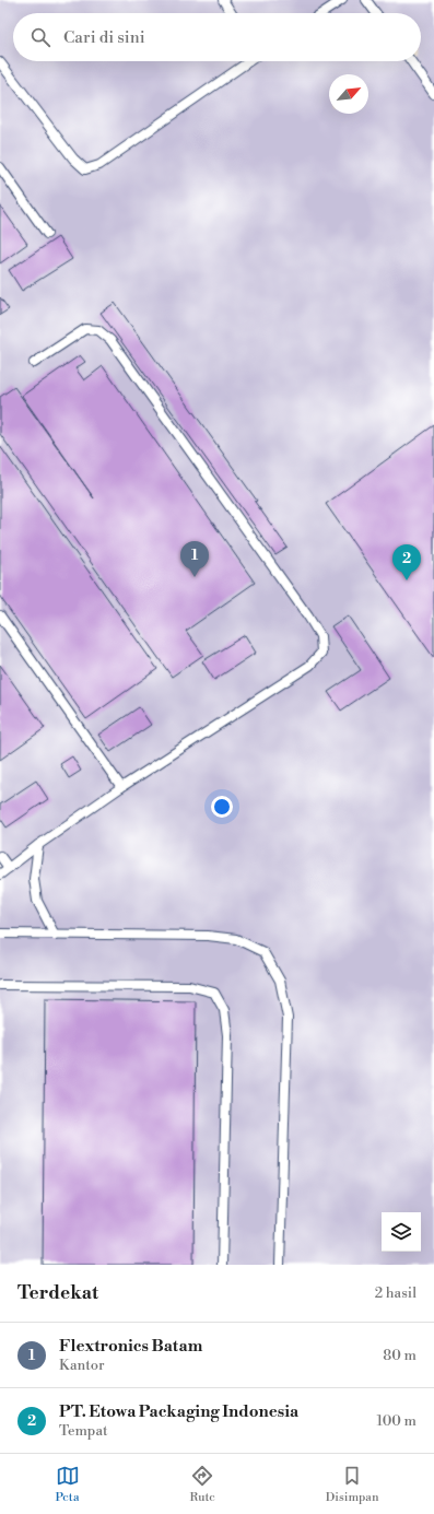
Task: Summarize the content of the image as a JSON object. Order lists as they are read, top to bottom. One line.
{"north":"top right","page":{"search":"Cari di sini","pins":["1","2"],"heading":["Terdekat","2 hasil"],"list":[{"mark":"1","name":"Flextronics Batam","note":"Kantor","value":"80 m"},{"mark":"2","name":"PT. Etowa Packaging Indonesia","note":"Tempat","value":"100 m"}],"nav":["Peta","Rute","Disimpan"]}}
